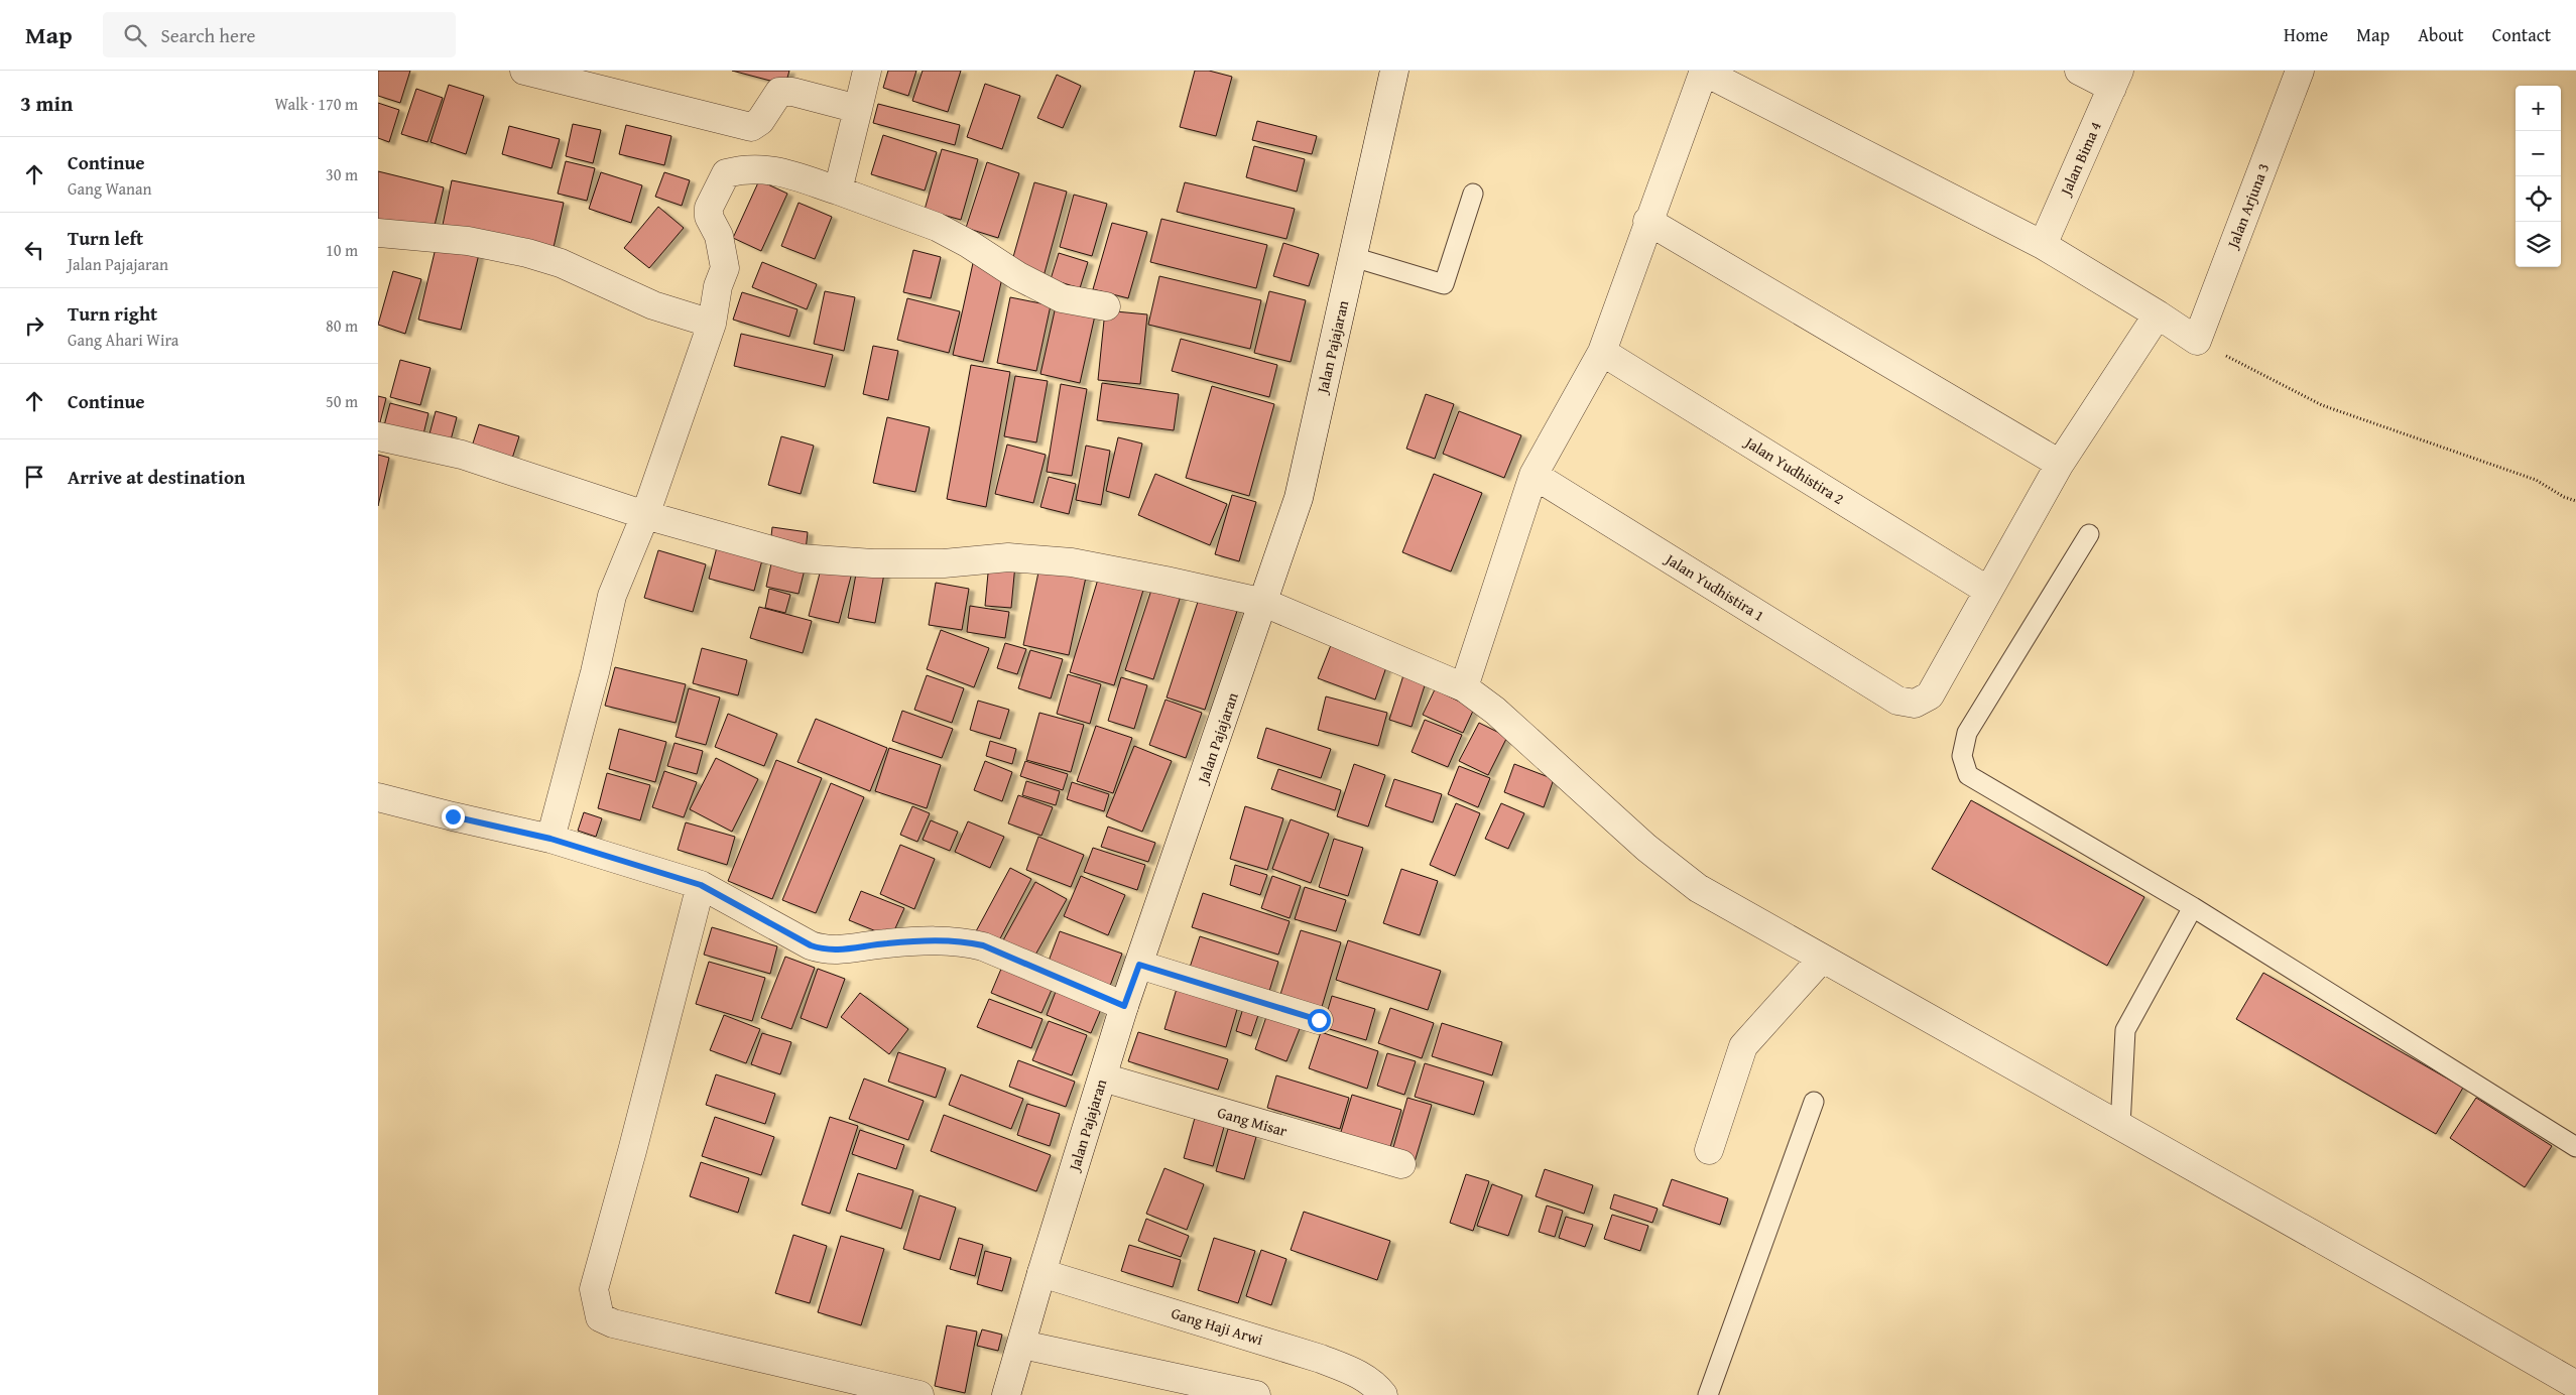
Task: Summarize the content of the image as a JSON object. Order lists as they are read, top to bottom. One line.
{"streets":{"street":["Jalan Bima 4","Jalan Arjuna 3","Jalan Pajajaran","Jalan Yudhistira 2","Jalan Yudhistira 1","Gang Misar","Gang Haji Arwi"]},"crossings":[["Jalan Pajajaran","Gang Misar"],["Jalan Pajajaran","Gang Haji Arwi"],["Jalan Yudhistira 2","Jalan Yudhistira 1"]],"page":{"header":"Map","search":"Search here","nav":["Home","Map","About","Contact"],"heading":["3 min","Walk · 170 m"],"map_buttons":["+","−"],"list":[["Continue","Gang Wanan","30 m"],["Turn left","Jalan Pajajaran","10 m"],["Turn right","Gang Ahari Wira","80 m"],["Continue","50 m"],"Arrive at destination"]}}
